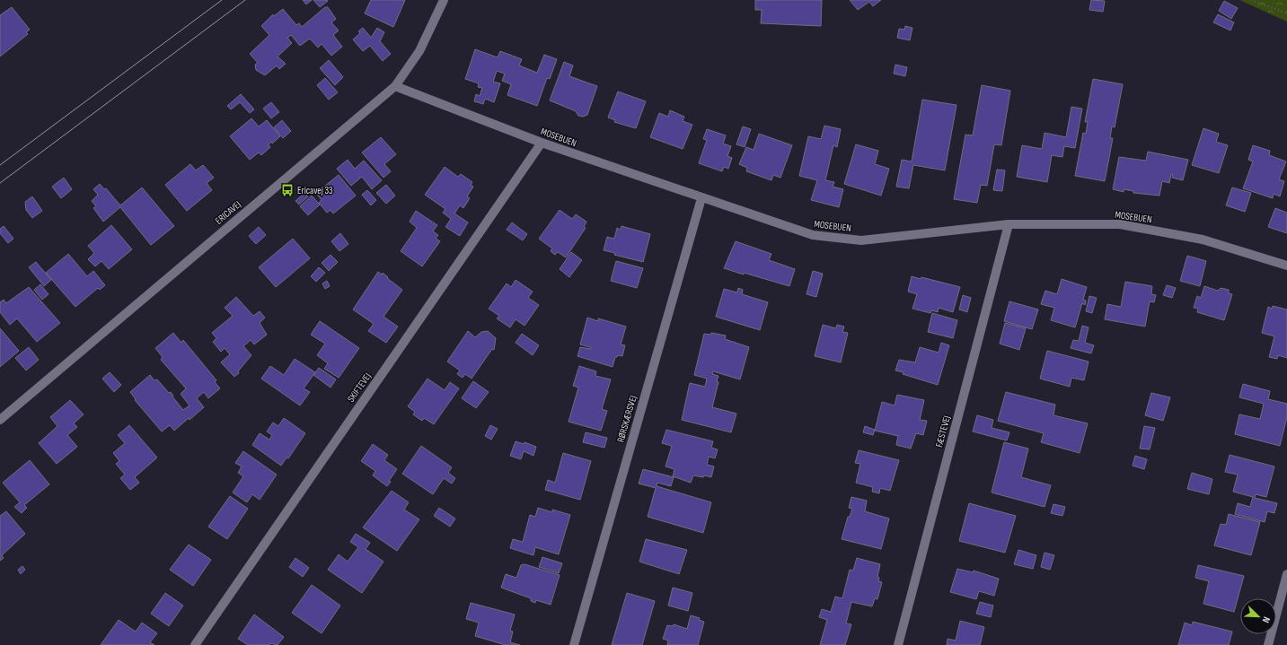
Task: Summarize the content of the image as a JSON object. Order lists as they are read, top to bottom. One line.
{"streets":{"street":["MOSEBUEN","ERICAVEJ","SKIFTEVEJ","RØRSKÆRSVEJ","FÆSTEVEJ"]},"crossings":[["MOSEBUEN","ERICAVEJ"],["MOSEBUEN","SKIFTEVEJ"],["MOSEBUEN","RØRSKÆRSVEJ"],["MOSEBUEN","FÆSTEVEJ"]],"places":{"bus stop":["Ericavej 33"]},"north":"bottom right"}
